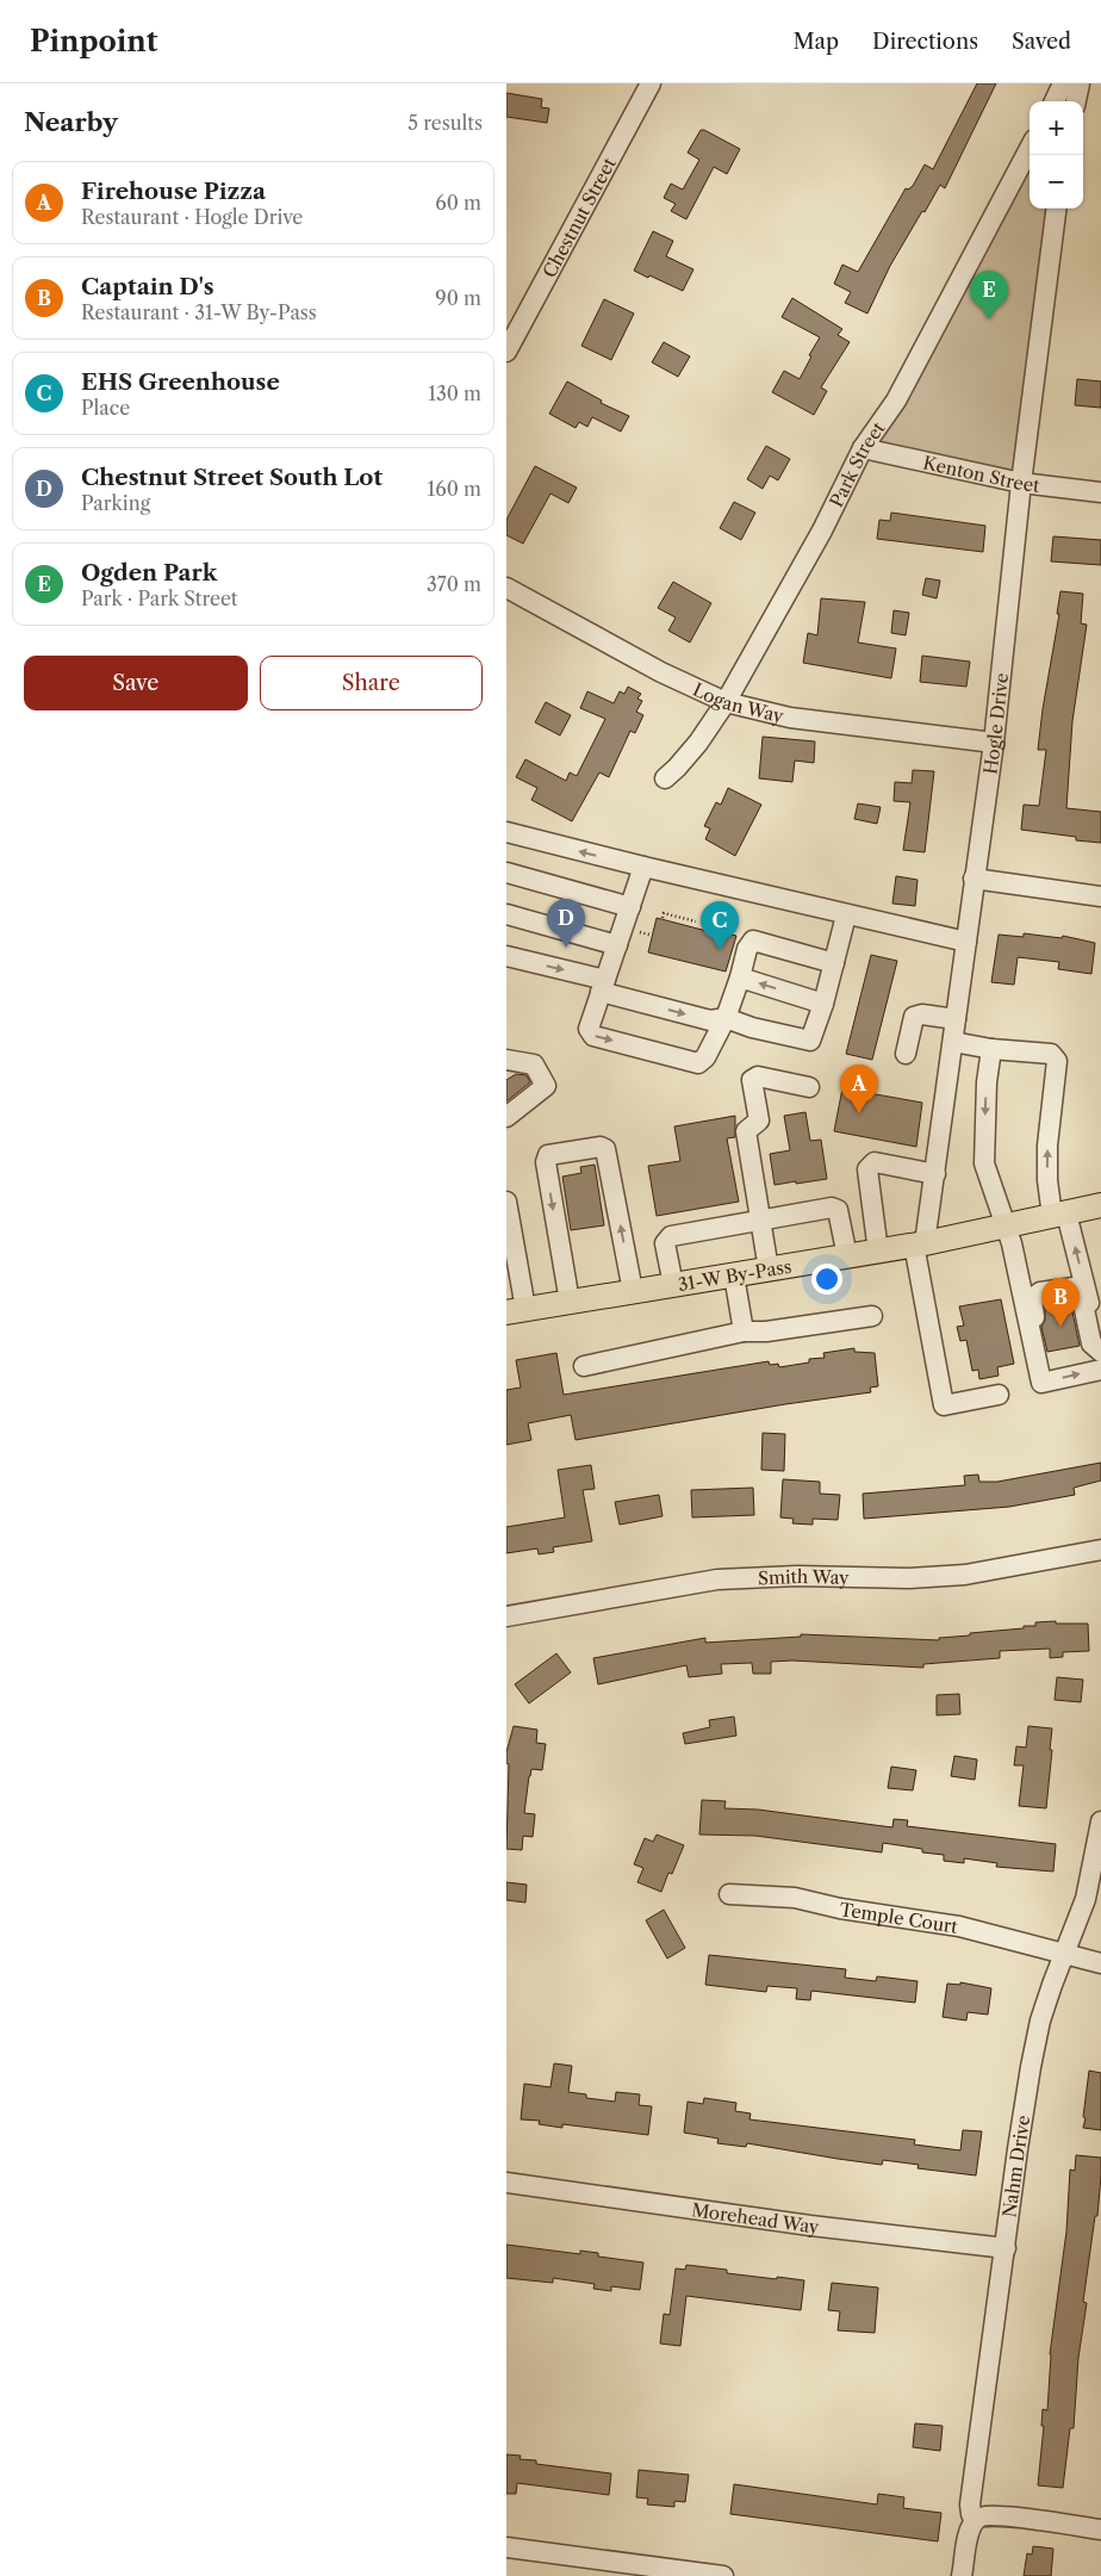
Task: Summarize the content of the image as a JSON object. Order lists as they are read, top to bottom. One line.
{"streets":{"main road":["31-W By-Pass"],"street":["Chestnut Street","Park Street","Kenton Street","Logan Way","Hogle Drive","Smith Way","Temple Court","Nahm Drive","Morehead Way"]},"crossings":[["Park Street","Kenton Street"],["Park Street","Logan Way"],["Kenton Street","Hogle Drive"],["Logan Way","Hogle Drive"],["Hogle Drive","31-W By-Pass"],["Temple Court","Nahm Drive"],["Nahm Drive","Morehead Way"]],"page":{"header":"Pinpoint","nav":["Map","Directions","Saved"],"heading":["Nearby","5 results"],"map_buttons":["+","−"],"list":[{"mark":"A","name":"Firehouse Pizza","note":"Restaurant · Hogle Drive","value":"60 m"},{"mark":"B","name":"Captain D's","note":"Restaurant · 31-W By-Pass","value":"90 m"},{"mark":"C","name":"EHS Greenhouse","note":"Place","value":"130 m"},{"mark":"D","name":"Chestnut Street South Lot","note":"Parking","value":"160 m"},{"mark":"E","name":"Ogden Park","note":"Park · Park Street","value":"370 m"}],"pins":["E","D","C","A","B"],"buttons":["Save","Share"]}}
